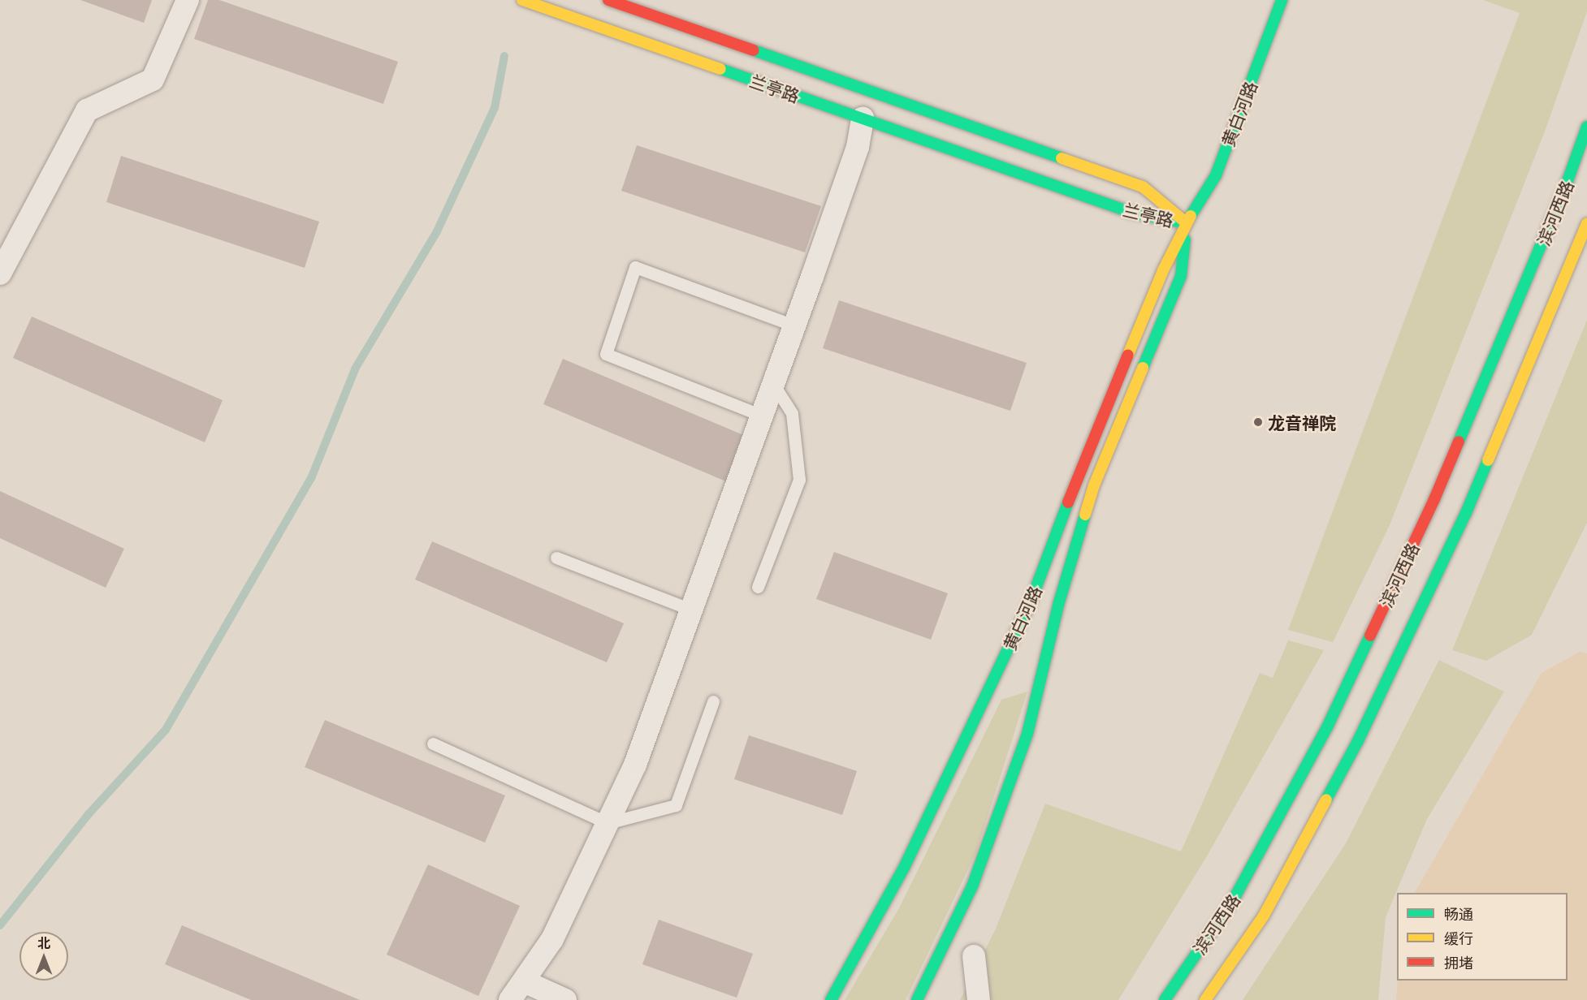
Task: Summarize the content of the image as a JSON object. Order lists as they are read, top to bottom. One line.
{"streets":{"street":["兰亭路","黄白河路","滨河西路"]},"crossings":[["兰亭路","黄白河路"]],"places":["龙音禅院"],"legend":["畅通","缓行","拥堵"],"north":"top"}
